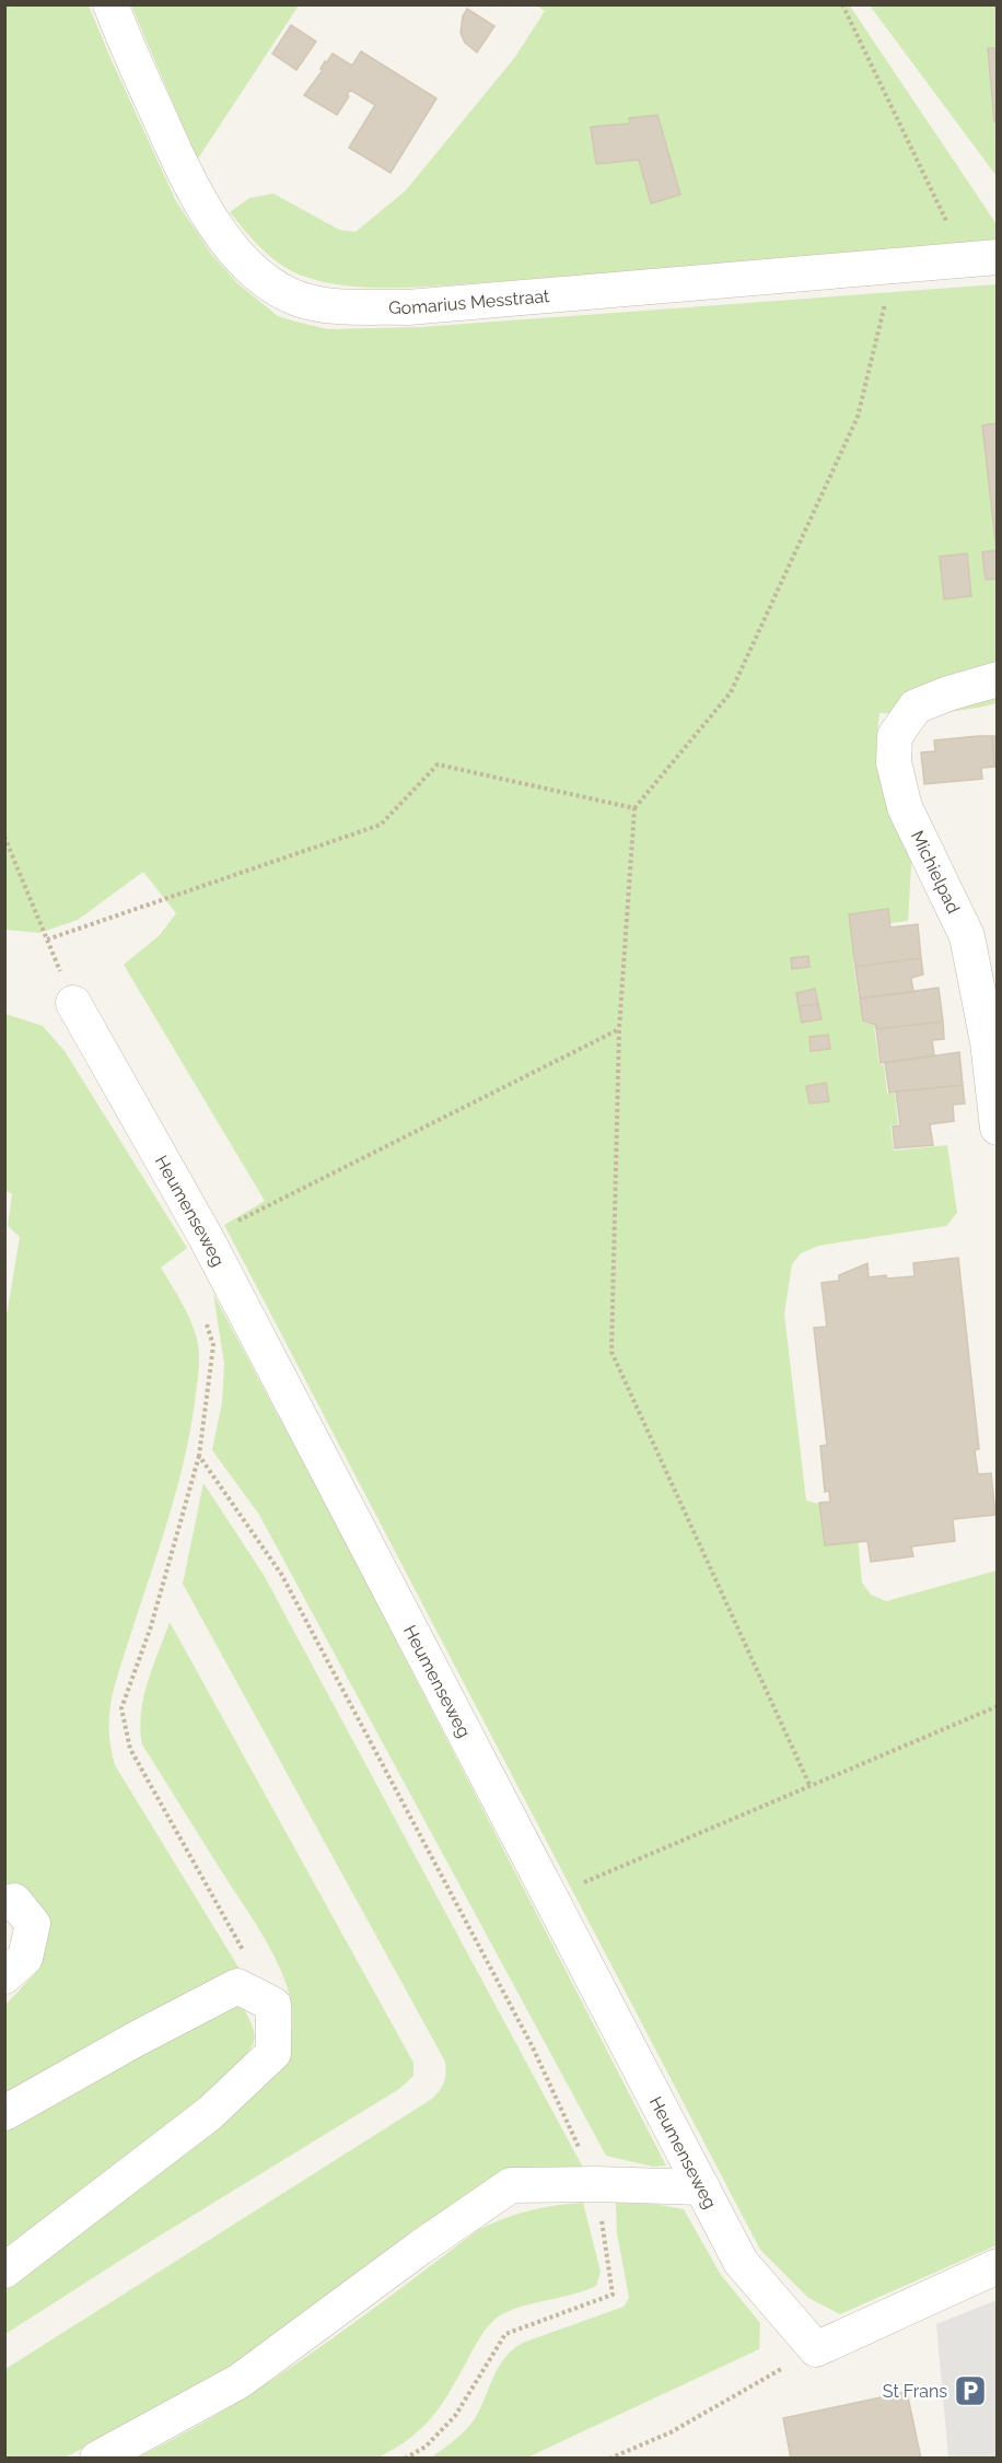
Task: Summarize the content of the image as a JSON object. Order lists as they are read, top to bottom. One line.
{"streets":{"street":["Gomarius Messtraat","Michielpad","Heumenseweg"]},"places":{"parking":["St Frans"]}}
